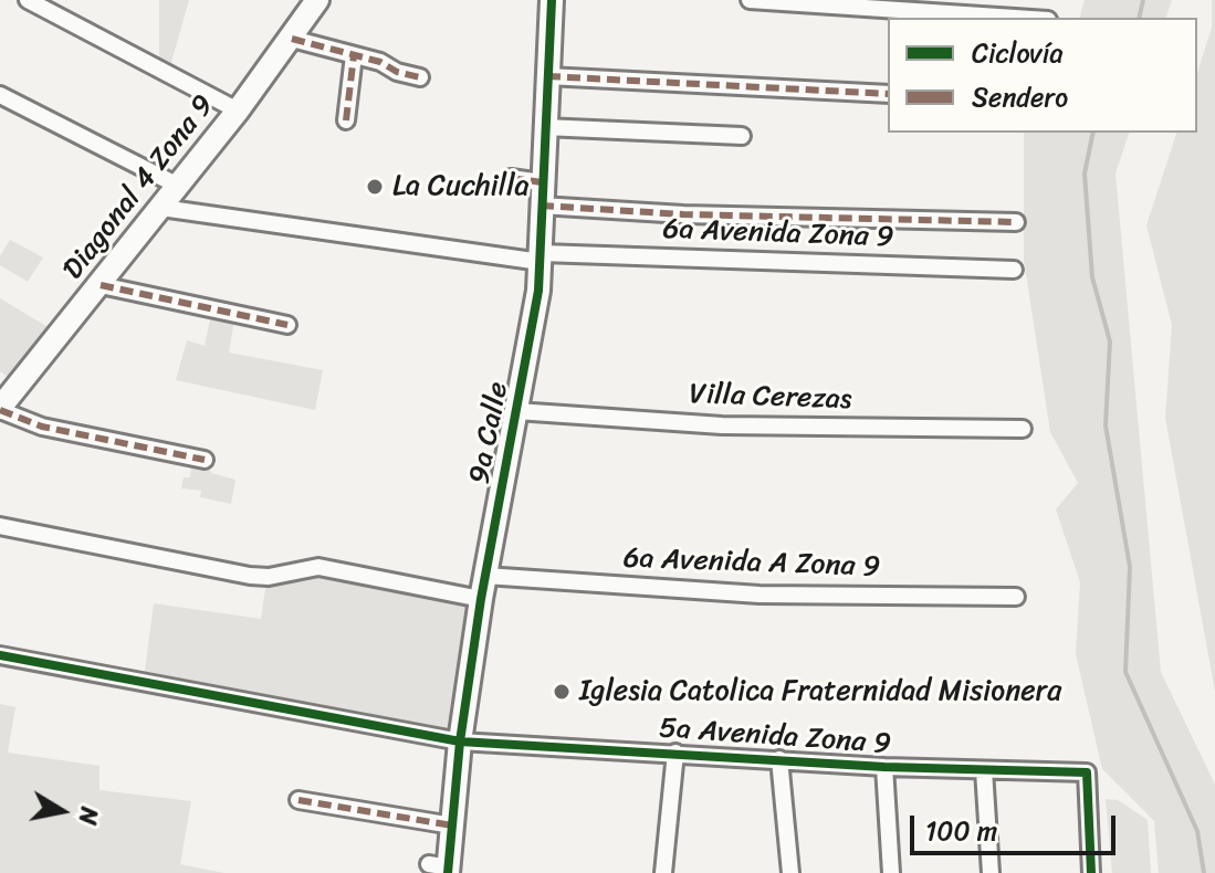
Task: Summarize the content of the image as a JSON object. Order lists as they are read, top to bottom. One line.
{"streets":{"street":["Diagonal 4 Zona 9","6a Avenida Zona 9","Villa Cerezas","9a Calle","6a Avenida A Zona 9","5a Avenida Zona 9"]},"crossings":[["Diagonal 4 Zona 9","6a Avenida Zona 9"],["6a Avenida Zona 9","9a Calle"],["Villa Cerezas","9a Calle"],["9a Calle","6a Avenida A Zona 9"],["9a Calle","5a Avenida Zona 9"]],"places":["La Cuchilla","Iglesia Catolica Fraternidad Misionera"],"legend":["Ciclovía","Sendero"],"scale_bar":"100 m","north":"right"}
